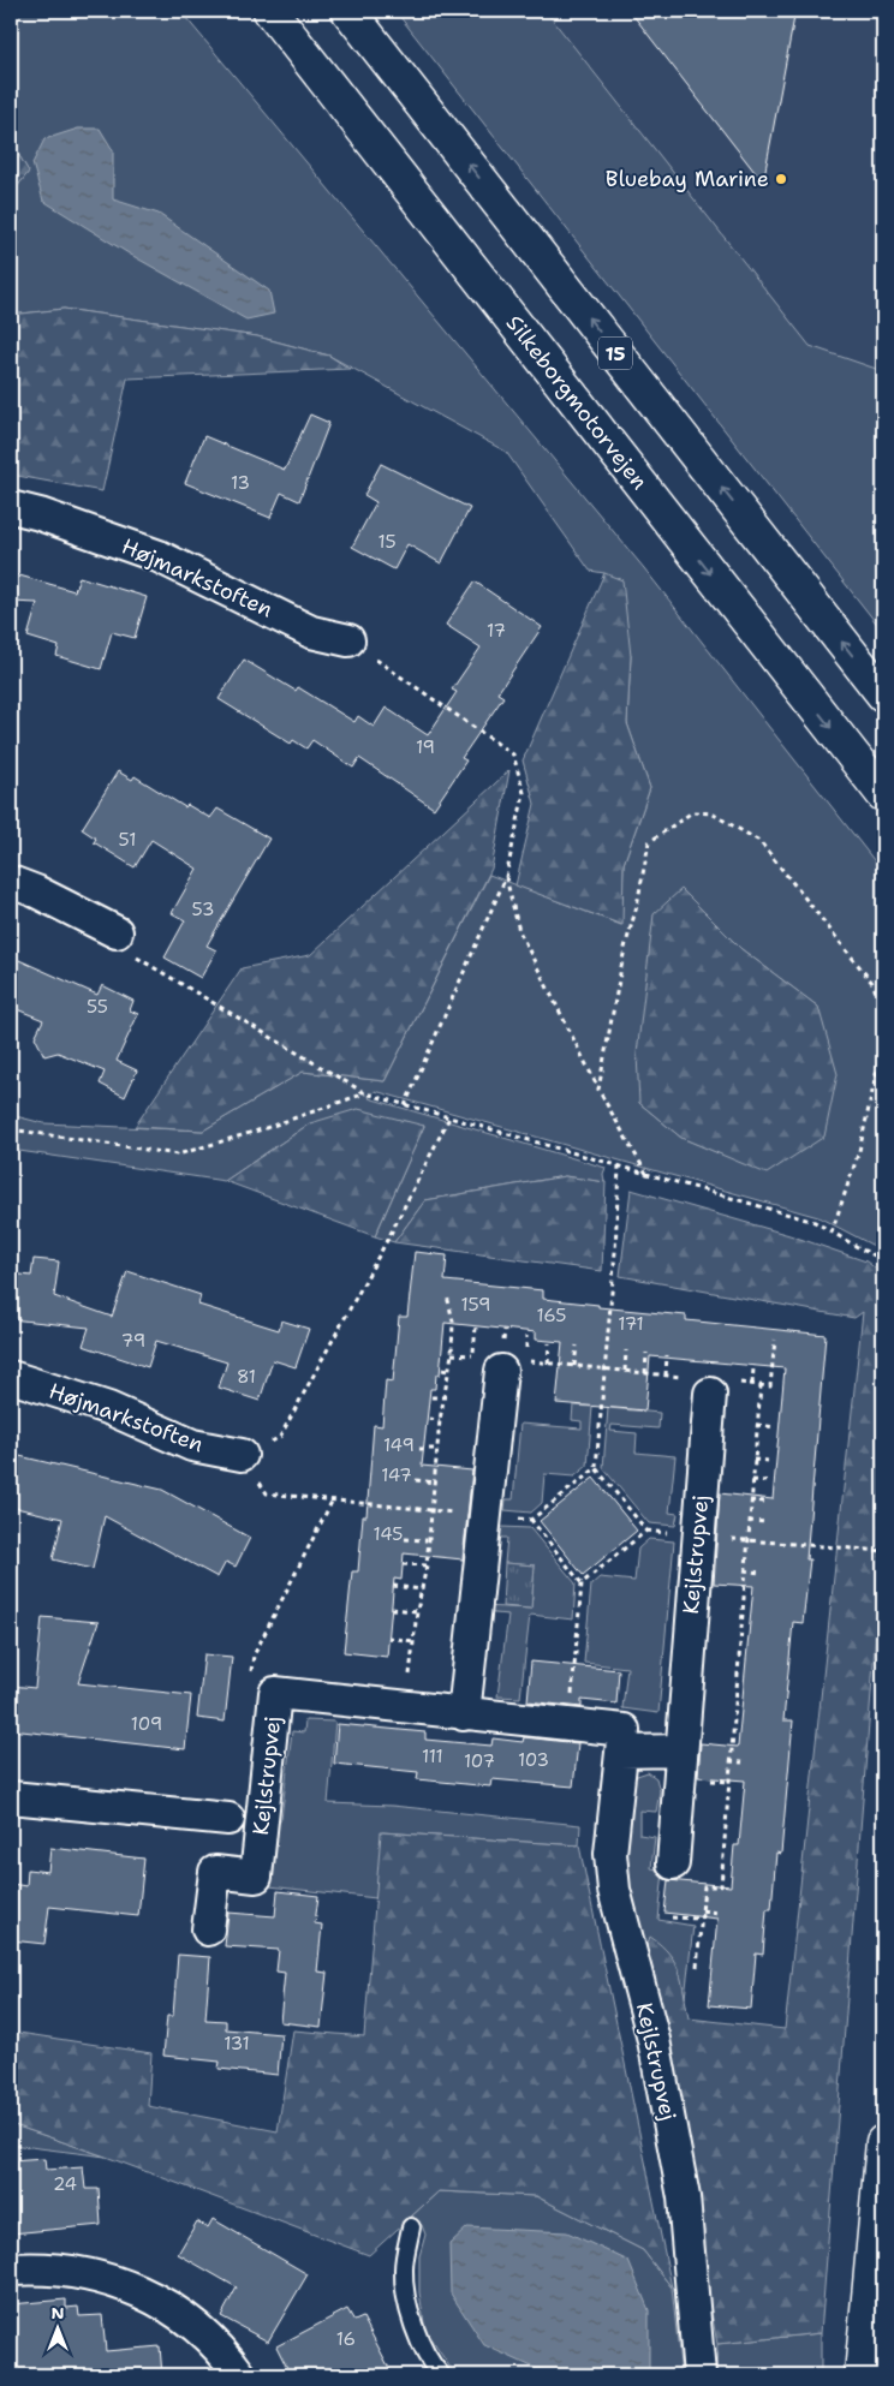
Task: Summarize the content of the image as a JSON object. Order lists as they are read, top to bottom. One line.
{"streets":{"main road":["15","Silkeborgmotorvejen"],"street":["Højmarkstoften","Kejlstrupvej"]},"places":["Bluebay Marine"],"house_numbers":["13","15","17","19","51","53","55","159","165","171","79","81","149","147","145","109","111","103","107","131","24","16"],"north":"top"}
